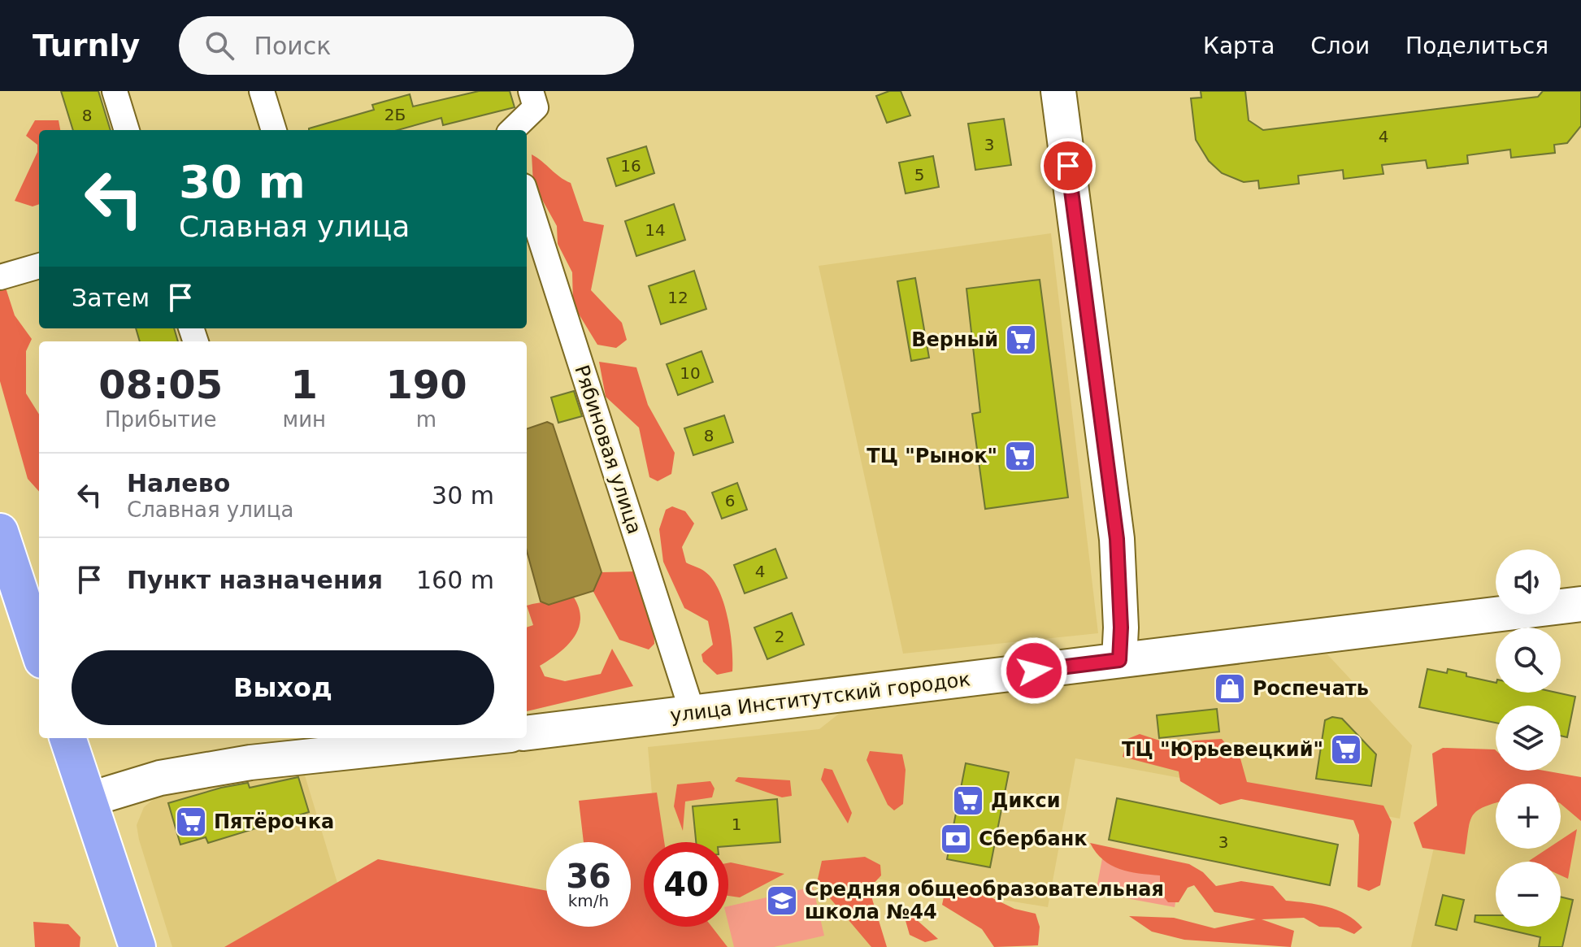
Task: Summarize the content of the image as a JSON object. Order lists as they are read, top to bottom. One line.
{"streets":{"street":["Рябиновая улица","улица Институтский городок"]},"crossings":[["Рябиновая улица","улица Институтский городок"]],"places":{"supermarket":["Верный","ТЦ \"Рынок\"","ТЦ \"Юрьевецкий\"","Дикси","Пятёрочка"],"shop":["Роспечать"],"bank":["Сбербанк"],"school or university":["Средняя общеобразовательная школа №44"]},"house_numbers":["2Б","8","4","3","16","5","14","12","10","8","6","4","2","1","3"],"page":{"header":"Turnly","search":"Поиск","nav":["Карта","Слои","Поделиться"],"turn":["30 m","Славная улица"],"then":"Затем","eta":["08:05","Прибытие","1","мин","190","m"],"list":[{"name":"Налево","note":"Славная улица","value":"30 m"},{"name":"Пункт назначения","value":"160 m"}],"map_buttons":["+","−"],"buttons":"Выход","speed":"36 km/h","limit":"40"}}
